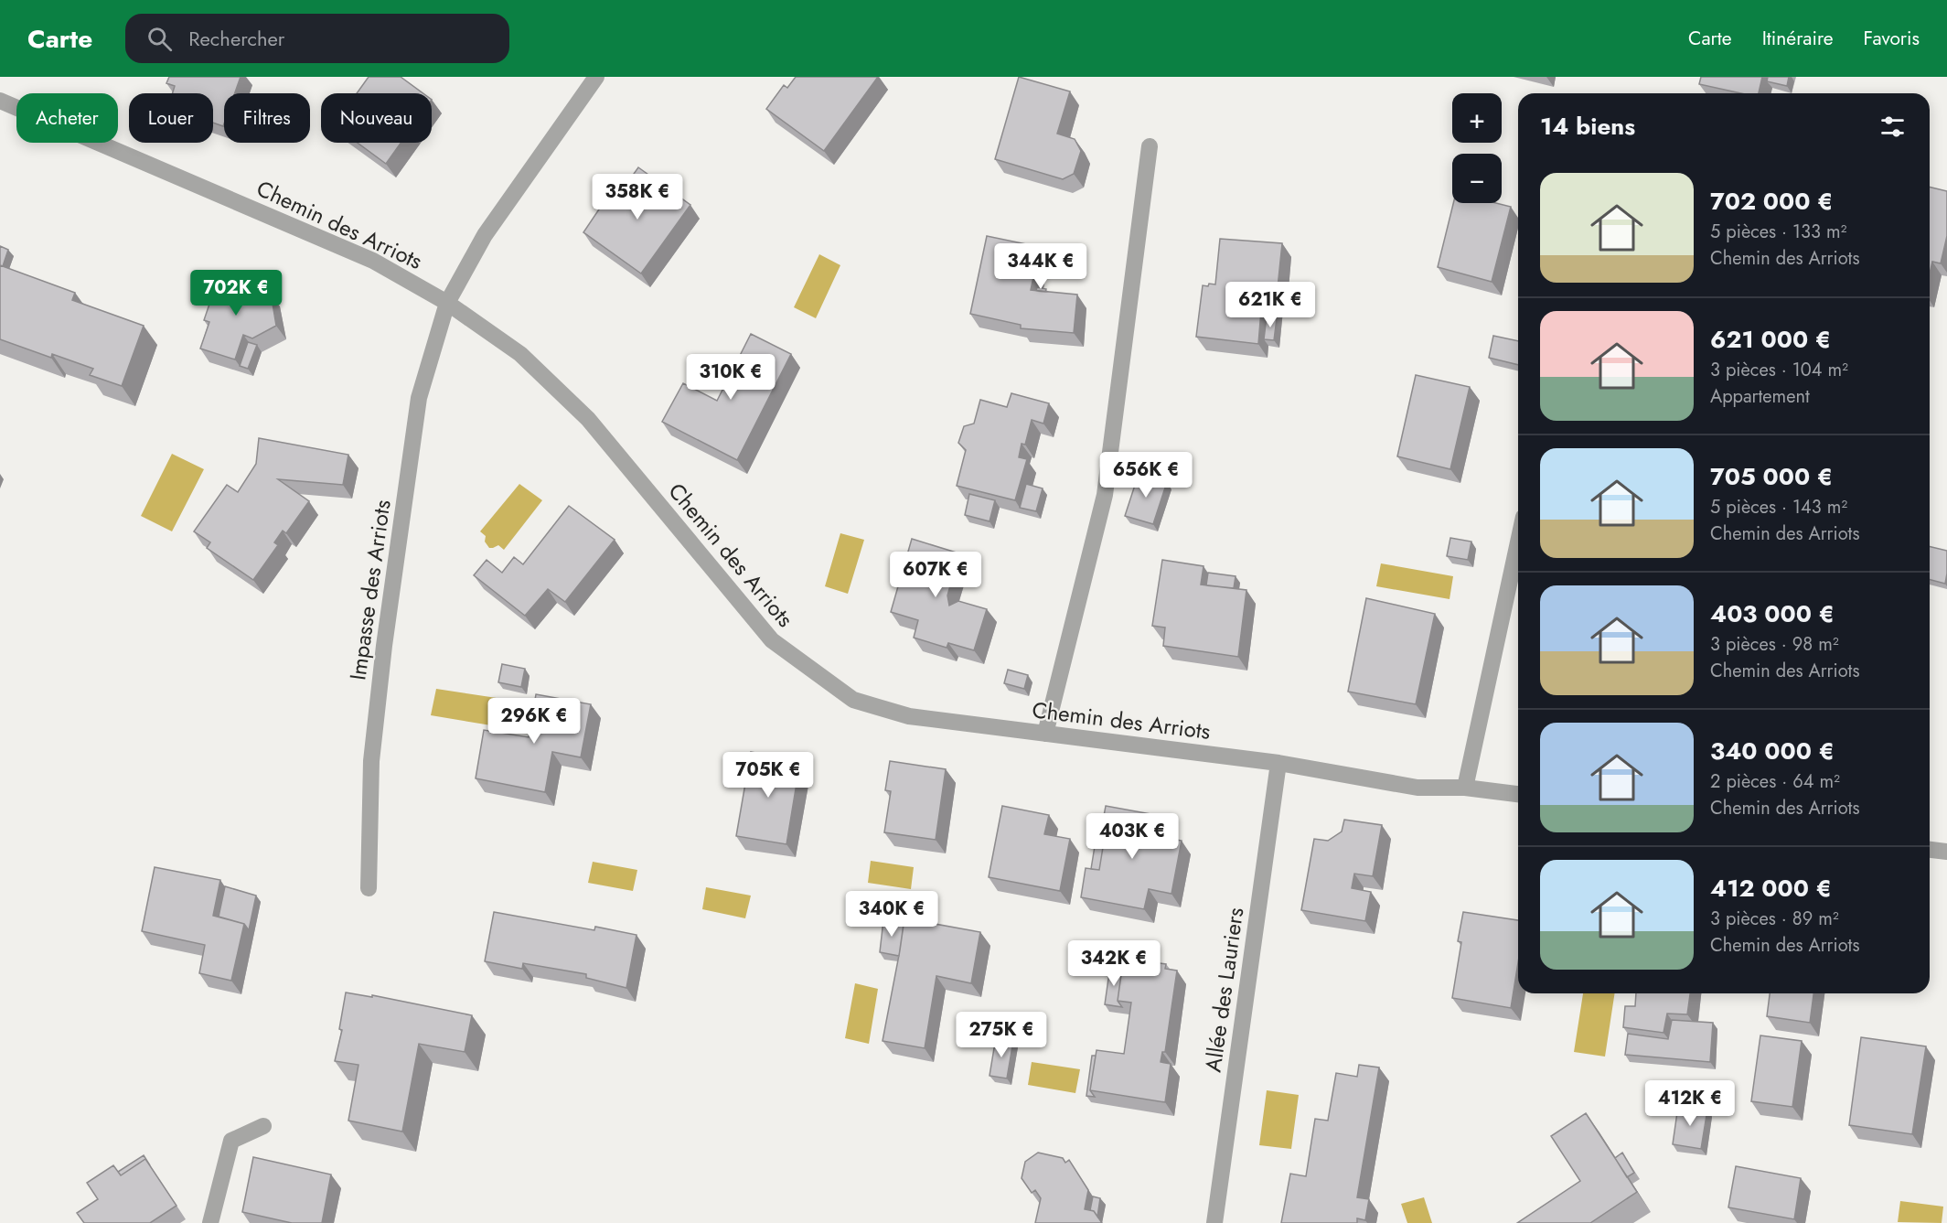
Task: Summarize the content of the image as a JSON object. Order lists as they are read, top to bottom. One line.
{"streets":{"street":["Chemin des Arriots","Impasse des Arriots","Allée des Lauriers"]},"crossings":[["Chemin des Arriots","Impasse des Arriots"],["Chemin des Arriots","Allée des Lauriers"]],"page":{"header":"Carte","search":"Rechercher","nav":["Carte","Itinéraire","Favoris"],"map_buttons":["+","−"],"chip":["Acheter","Louer","Filtres","Nouveau"],"heading":"14 biens","list":[{"name":"702 000 €","note":"5 pièces · 133 m² · Chemin des Arriots"},{"name":"621 000 €","note":"3 pièces · 104 m² · Appartement"},{"name":"705 000 €","note":"5 pièces · 143 m² · Chemin des Arriots"},{"name":"403 000 €","note":"3 pièces · 98 m² · Chemin des Arriots"},{"name":"340 000 €","note":"2 pièces · 64 m² · Chemin des Arriots"},{"name":"412 000 €","note":"3 pièces · 89 m² · Chemin des Arriots"}],"price":["358K €","344K €","702K €","621K €","310K €","656K €","607K €","296K €","705K €","403K €","340K €","342K €","275K €","412K €"]}}
